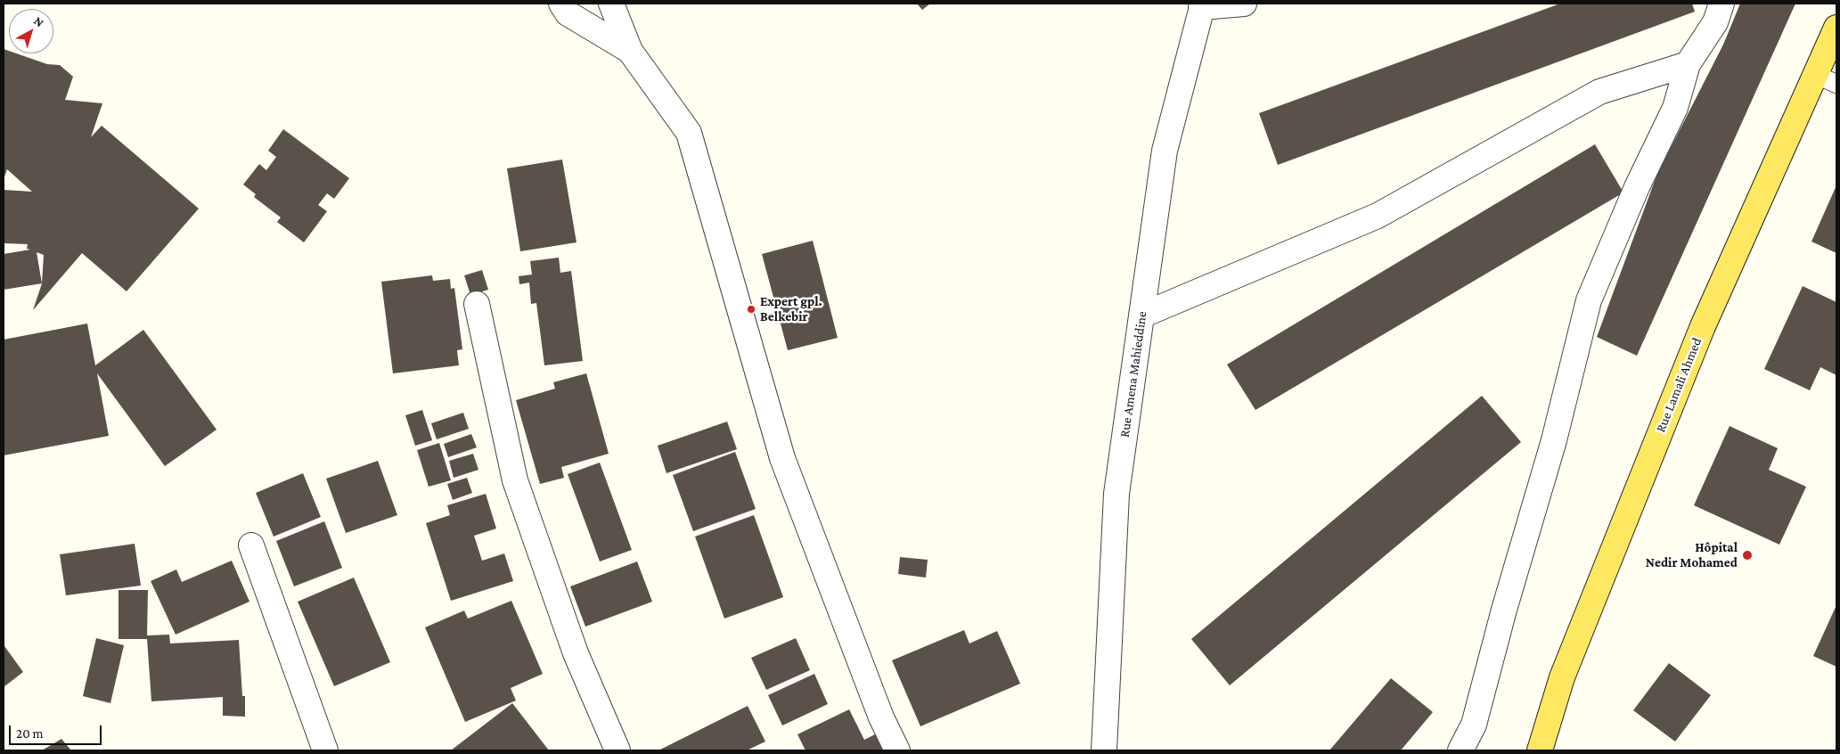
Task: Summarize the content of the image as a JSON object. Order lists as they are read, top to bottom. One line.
{"streets":{"main road":["Rue Lamali Ahmed"],"street":["Rue Amena Mahieddine"]},"places":["Expert gpl. Belkebir","Hôpital Nedir Mohamed"],"scale_bar":"20 m","north":"top right"}
